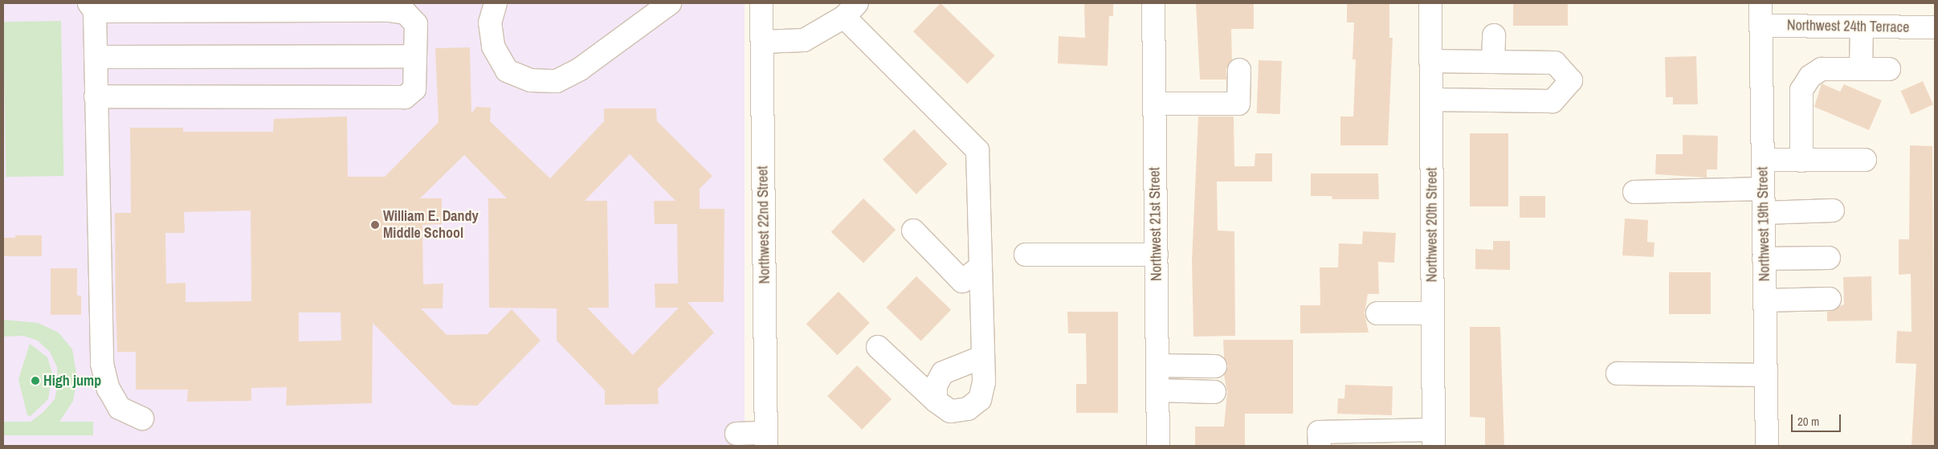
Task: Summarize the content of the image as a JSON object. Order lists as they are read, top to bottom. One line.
{"streets":{"street":["Northwest 24th Terrace","Northwest 21st Street","Northwest 19th Street","Northwest 22nd Street","Northwest 20th Street"]},"crossings":[["Northwest 24th Terrace","Northwest 19th Street"]],"places":["William E. Dandy Middle School","High jump"],"scale_bar":"20 m"}
